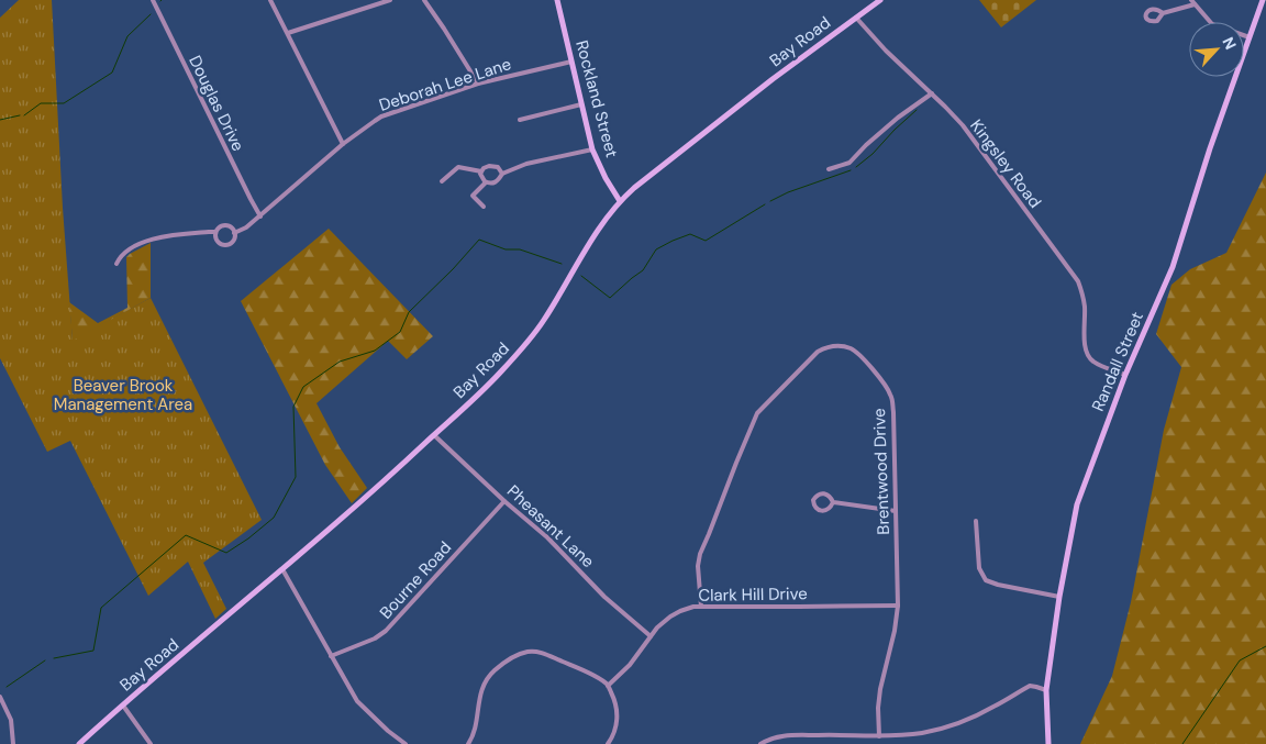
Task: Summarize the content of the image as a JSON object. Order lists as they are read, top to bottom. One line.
{"streets":{"main road":["Bay Road","Rockland Street","Randall Street"],"street":["Deborah Lee Lane","Douglas Drive","Kingsley Road","Brentwood Drive","Pheasant Lane","Bourne Road","Clark Hill Drive"]},"crossings":[["Bay Road","Rockland Street"],["Bay Road","Kingsley Road"],["Bay Road","Pheasant Lane"],["Deborah Lee Lane","Rockland Street"],["Deborah Lee Lane","Douglas Drive"],["Kingsley Road","Randall Street"],["Brentwood Drive","Clark Hill Drive"],["Pheasant Lane","Bourne Road"],["Pheasant Lane","Clark Hill Drive"]],"parks":["Beaver Brook Management Area"],"north":"top right"}
